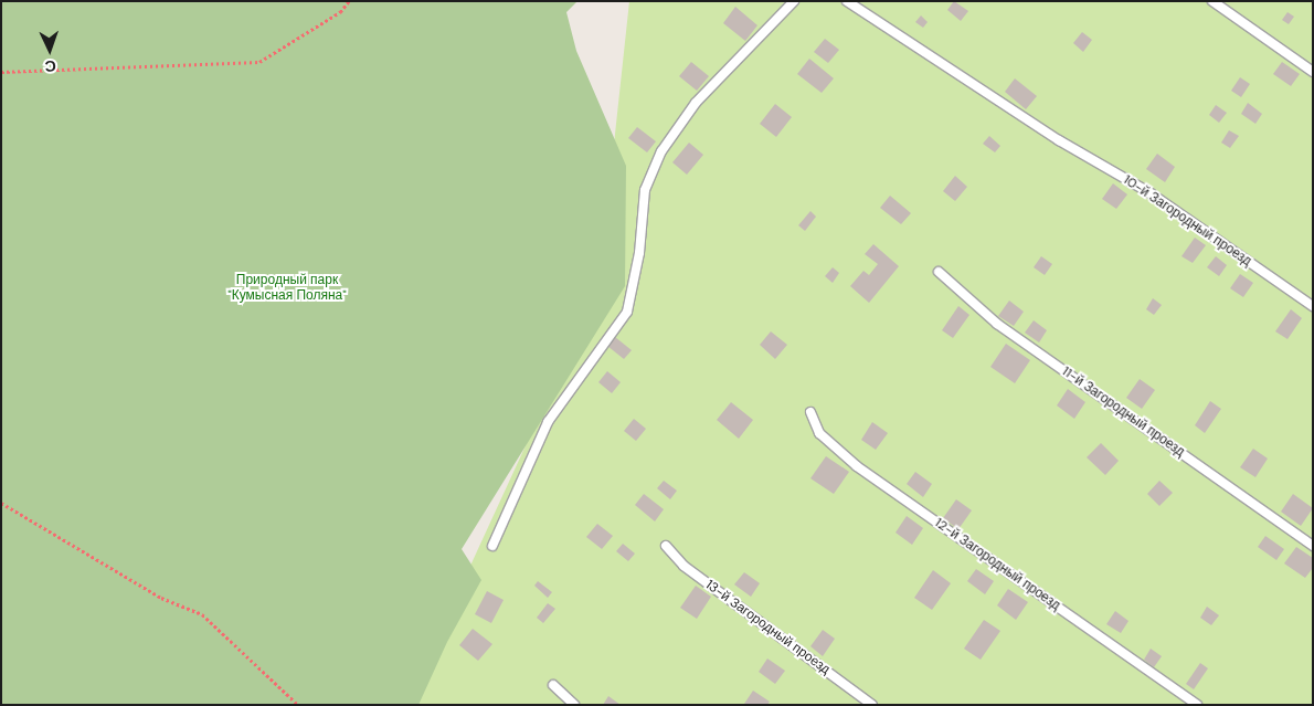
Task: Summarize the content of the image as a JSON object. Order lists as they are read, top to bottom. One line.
{"streets":{"lane":["10-й Загородный проезд","11-й Загородный проезд","12-й Загородный проезд","13-й Загородный проезд"]},"parks":["Природный парк \"Кумысная Поляна\""],"north":"bottom"}
